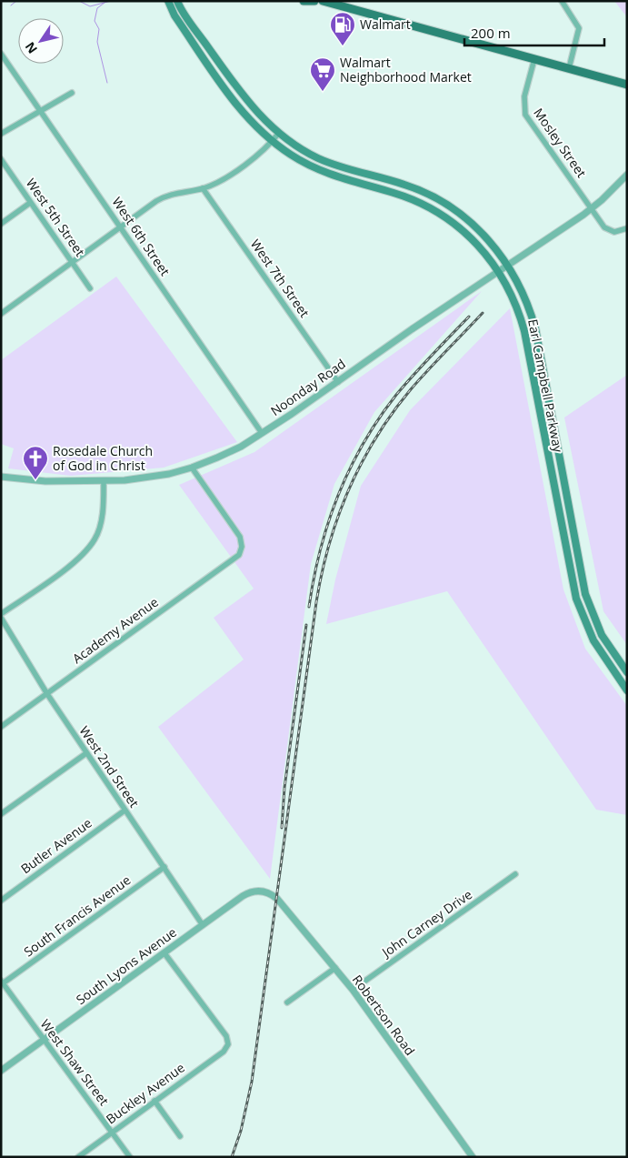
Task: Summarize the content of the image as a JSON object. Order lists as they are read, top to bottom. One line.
{"streets":{"main road":["Earl Campbell Parkway"],"street":["Mosley Street","West 5th Street","West 6th Street","West 7th Street","Noonday Road","Academy Avenue","West 2nd Street","Butler Avenue","South Francis Avenue","John Carney Drive","South Lyons Avenue","Robertson Road","West Shaw Street","Buckley Avenue"]},"crossings":[["Mosley Street","Noonday Road"],["West 6th Street","Noonday Road"],["West 7th Street","Noonday Road"],["Earl Campbell Parkway","Noonday Road"],["Noonday Road","Academy Avenue"],["Academy Avenue","West 2nd Street"],["West 2nd Street","Butler Avenue"],["West 2nd Street","South Francis Avenue"],["West 2nd Street","South Lyons Avenue"],["South Francis Avenue","West Shaw Street"],["John Carney Drive","Robertson Road"],["South Lyons Avenue","Robertson Road"],["South Lyons Avenue","West Shaw Street"],["South Lyons Avenue","Buckley Avenue"],["West Shaw Street","Buckley Avenue"]],"places":{"fuel station":["Walmart"],"supermarket":["Walmart Neighborhood Market"],"church":["Rosedale Church of God in Christ"]},"scale_bar":"200 m","north":"bottom left"}
